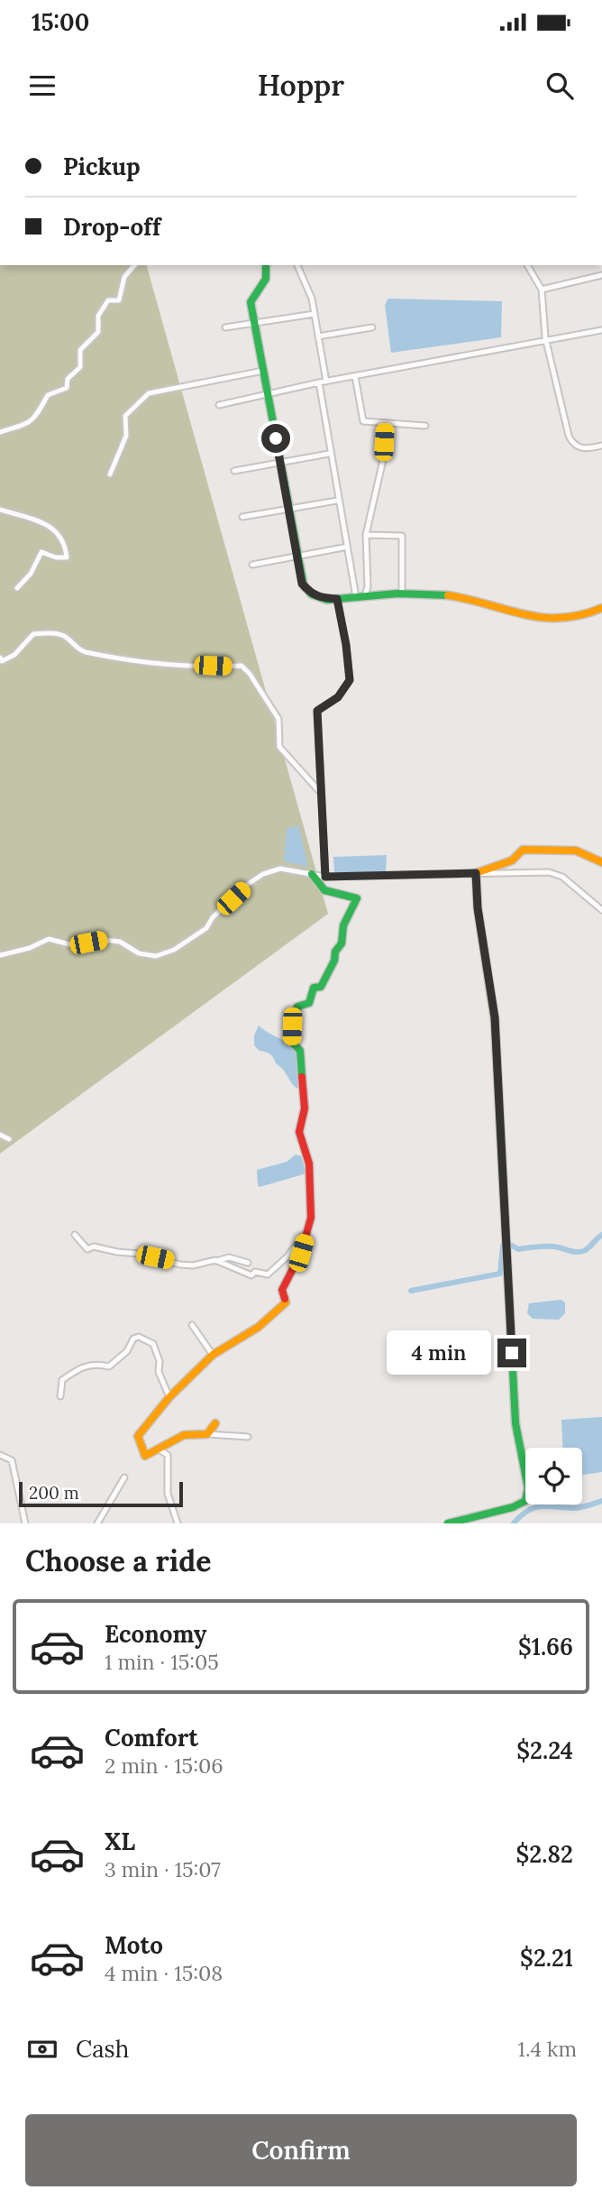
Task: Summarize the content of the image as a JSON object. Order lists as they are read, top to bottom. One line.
{"scale_bar":"200 m","page":{"status":"15:00","header":"Hoppr","banner":["Pickup","Drop-off"],"bubble":"4 min","scale":"200 m","heading":"Choose a ride","list":[{"name":"Economy","note":"1 min · 15:05","value":"$1.66"},{"name":"Comfort","note":"2 min · 15:06","value":"$2.24"},{"name":"XL","note":"3 min · 15:07","value":"$2.82"},{"name":"Moto","note":"4 min · 15:08","value":"$2.21"}],"pay":["Cash","1.4 km"],"buttons":"Confirm"}}
